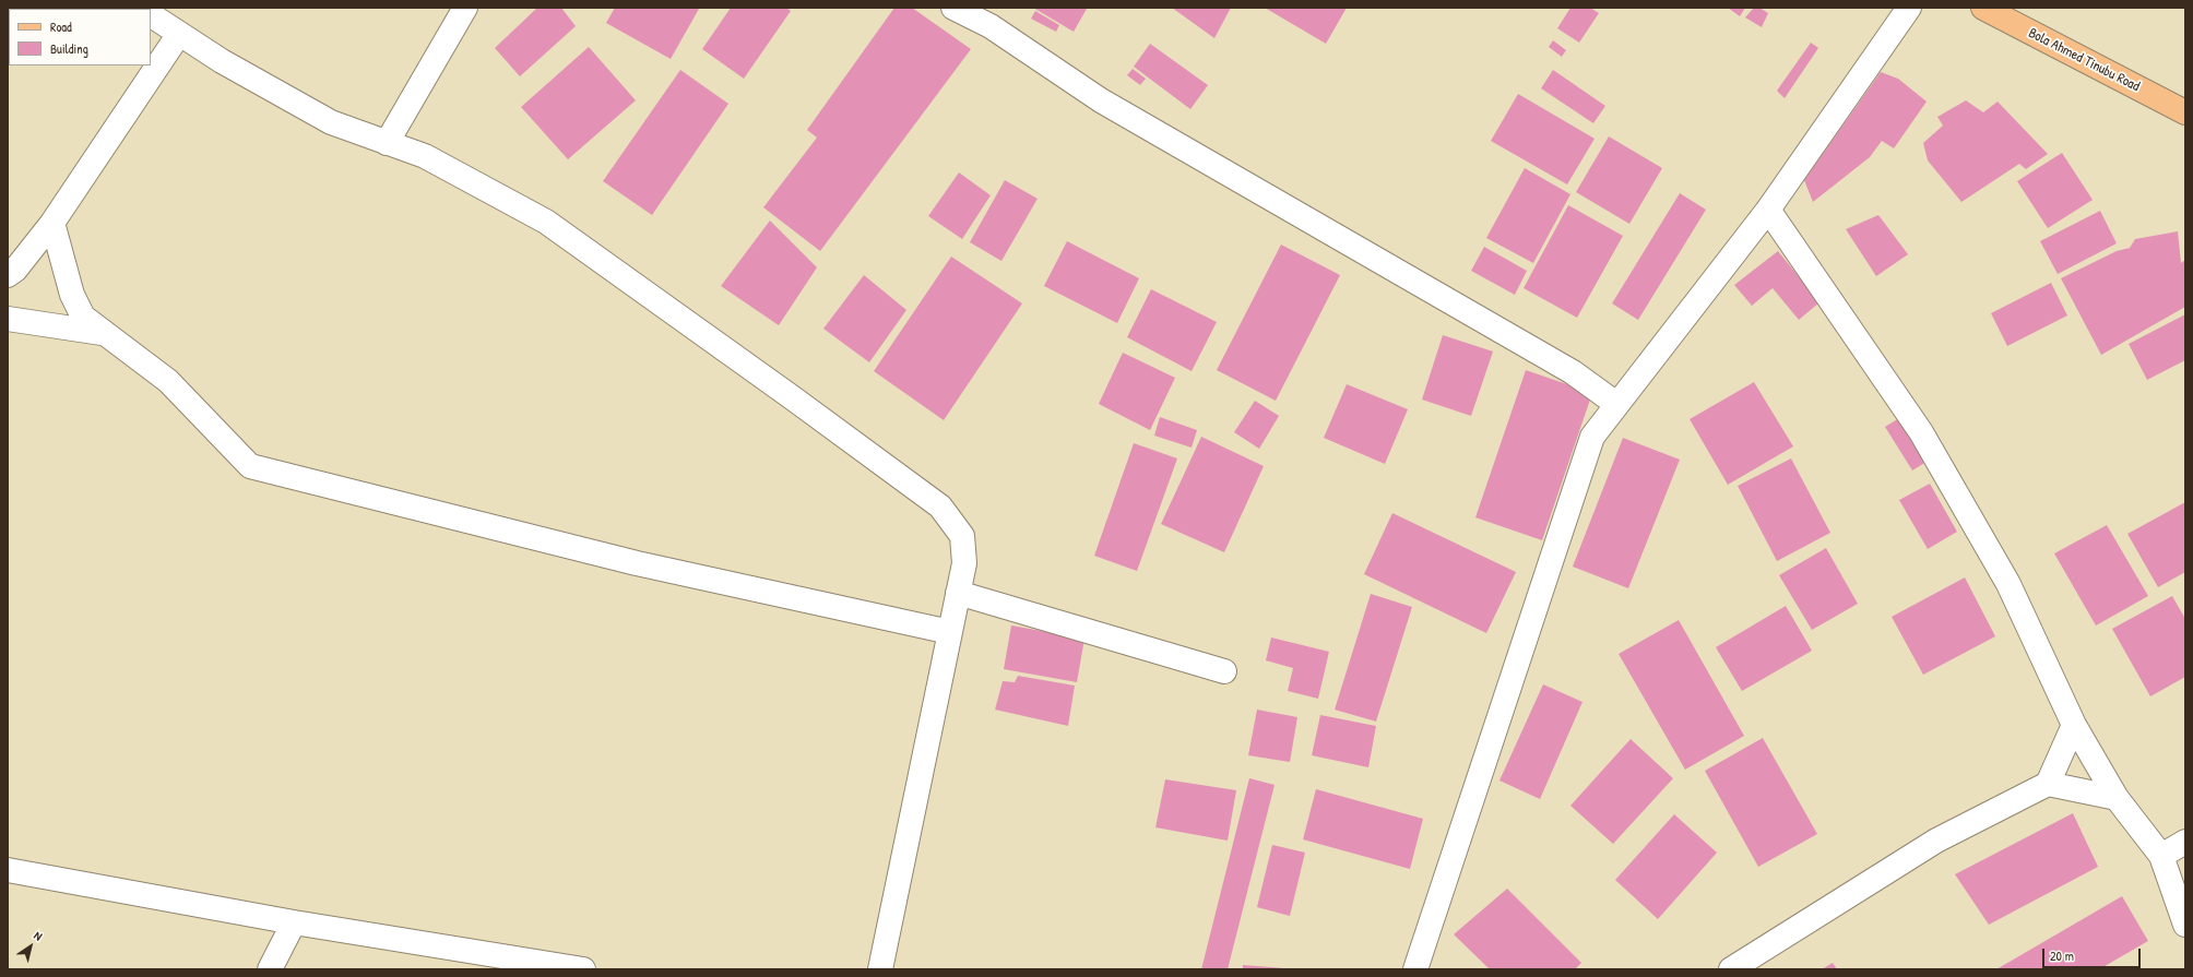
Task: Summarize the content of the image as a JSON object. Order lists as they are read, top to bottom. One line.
{"streets":{"main road":["Bola Ahmed Tinubu Road"]},"legend":["Road","Building"],"scale_bar":"20 m","north":"top right"}
